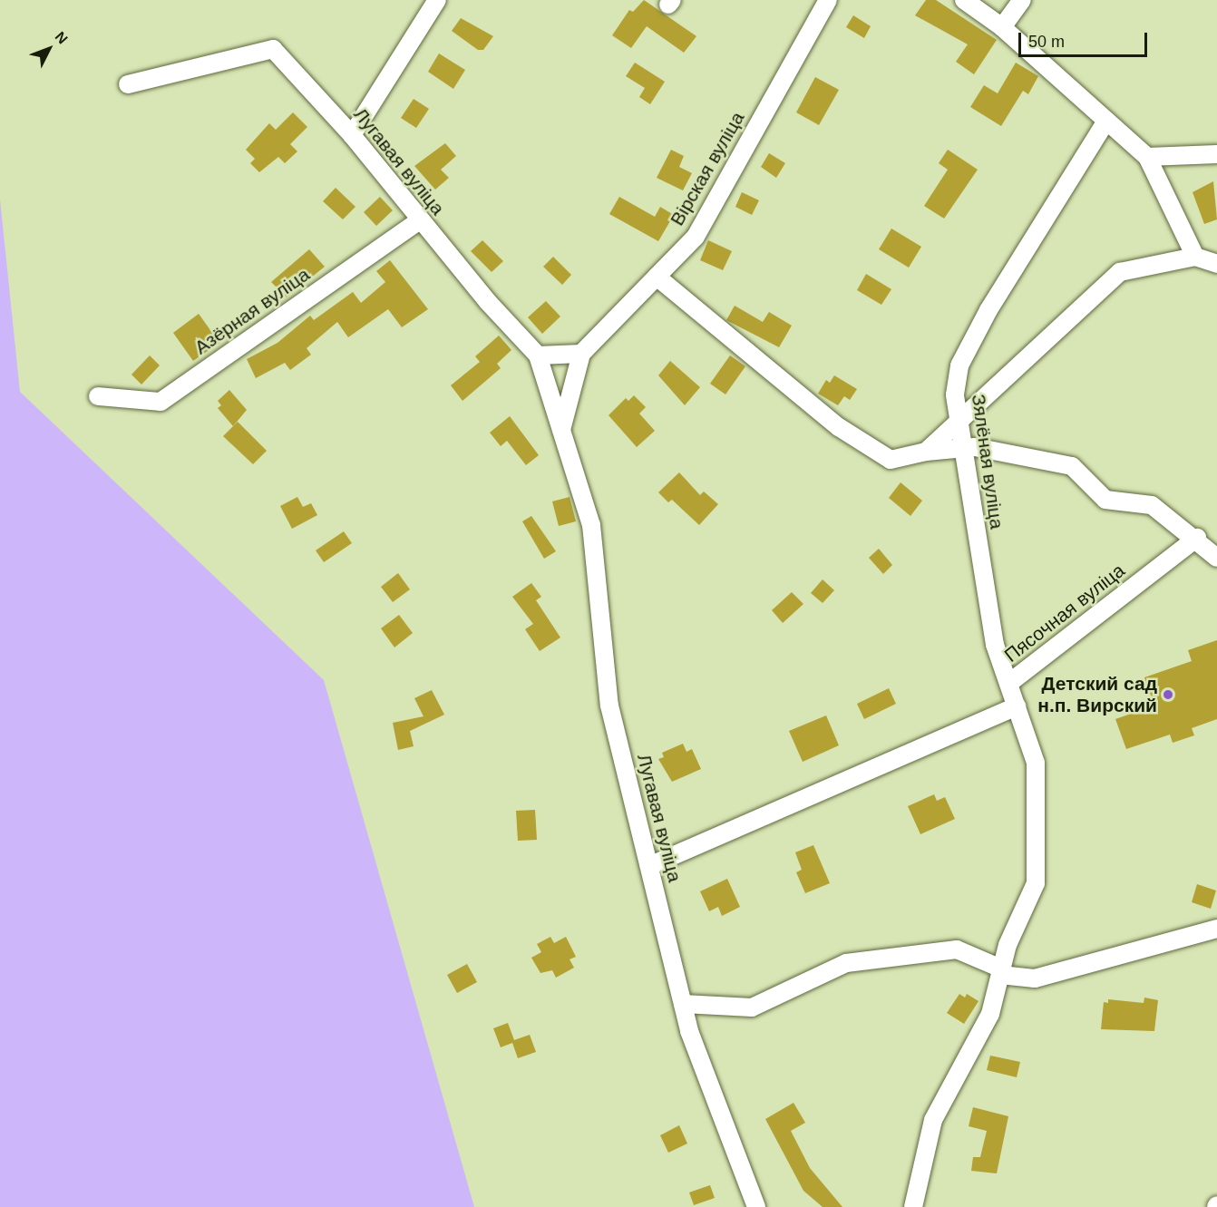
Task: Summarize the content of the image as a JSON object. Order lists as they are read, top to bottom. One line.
{"streets":{"street":["Лугавая вуліца","Вірская вуліца","Азёрная вуліца","Зялёная вуліца","Пясочная вуліца"]},"crossings":[["Лугавая вуліца","Азёрная вуліца"],["Зялёная вуліца","Пясочная вуліца"]],"places":["Детский сад н.п. Вирский"],"scale_bar":"50 m","north":"top right"}
